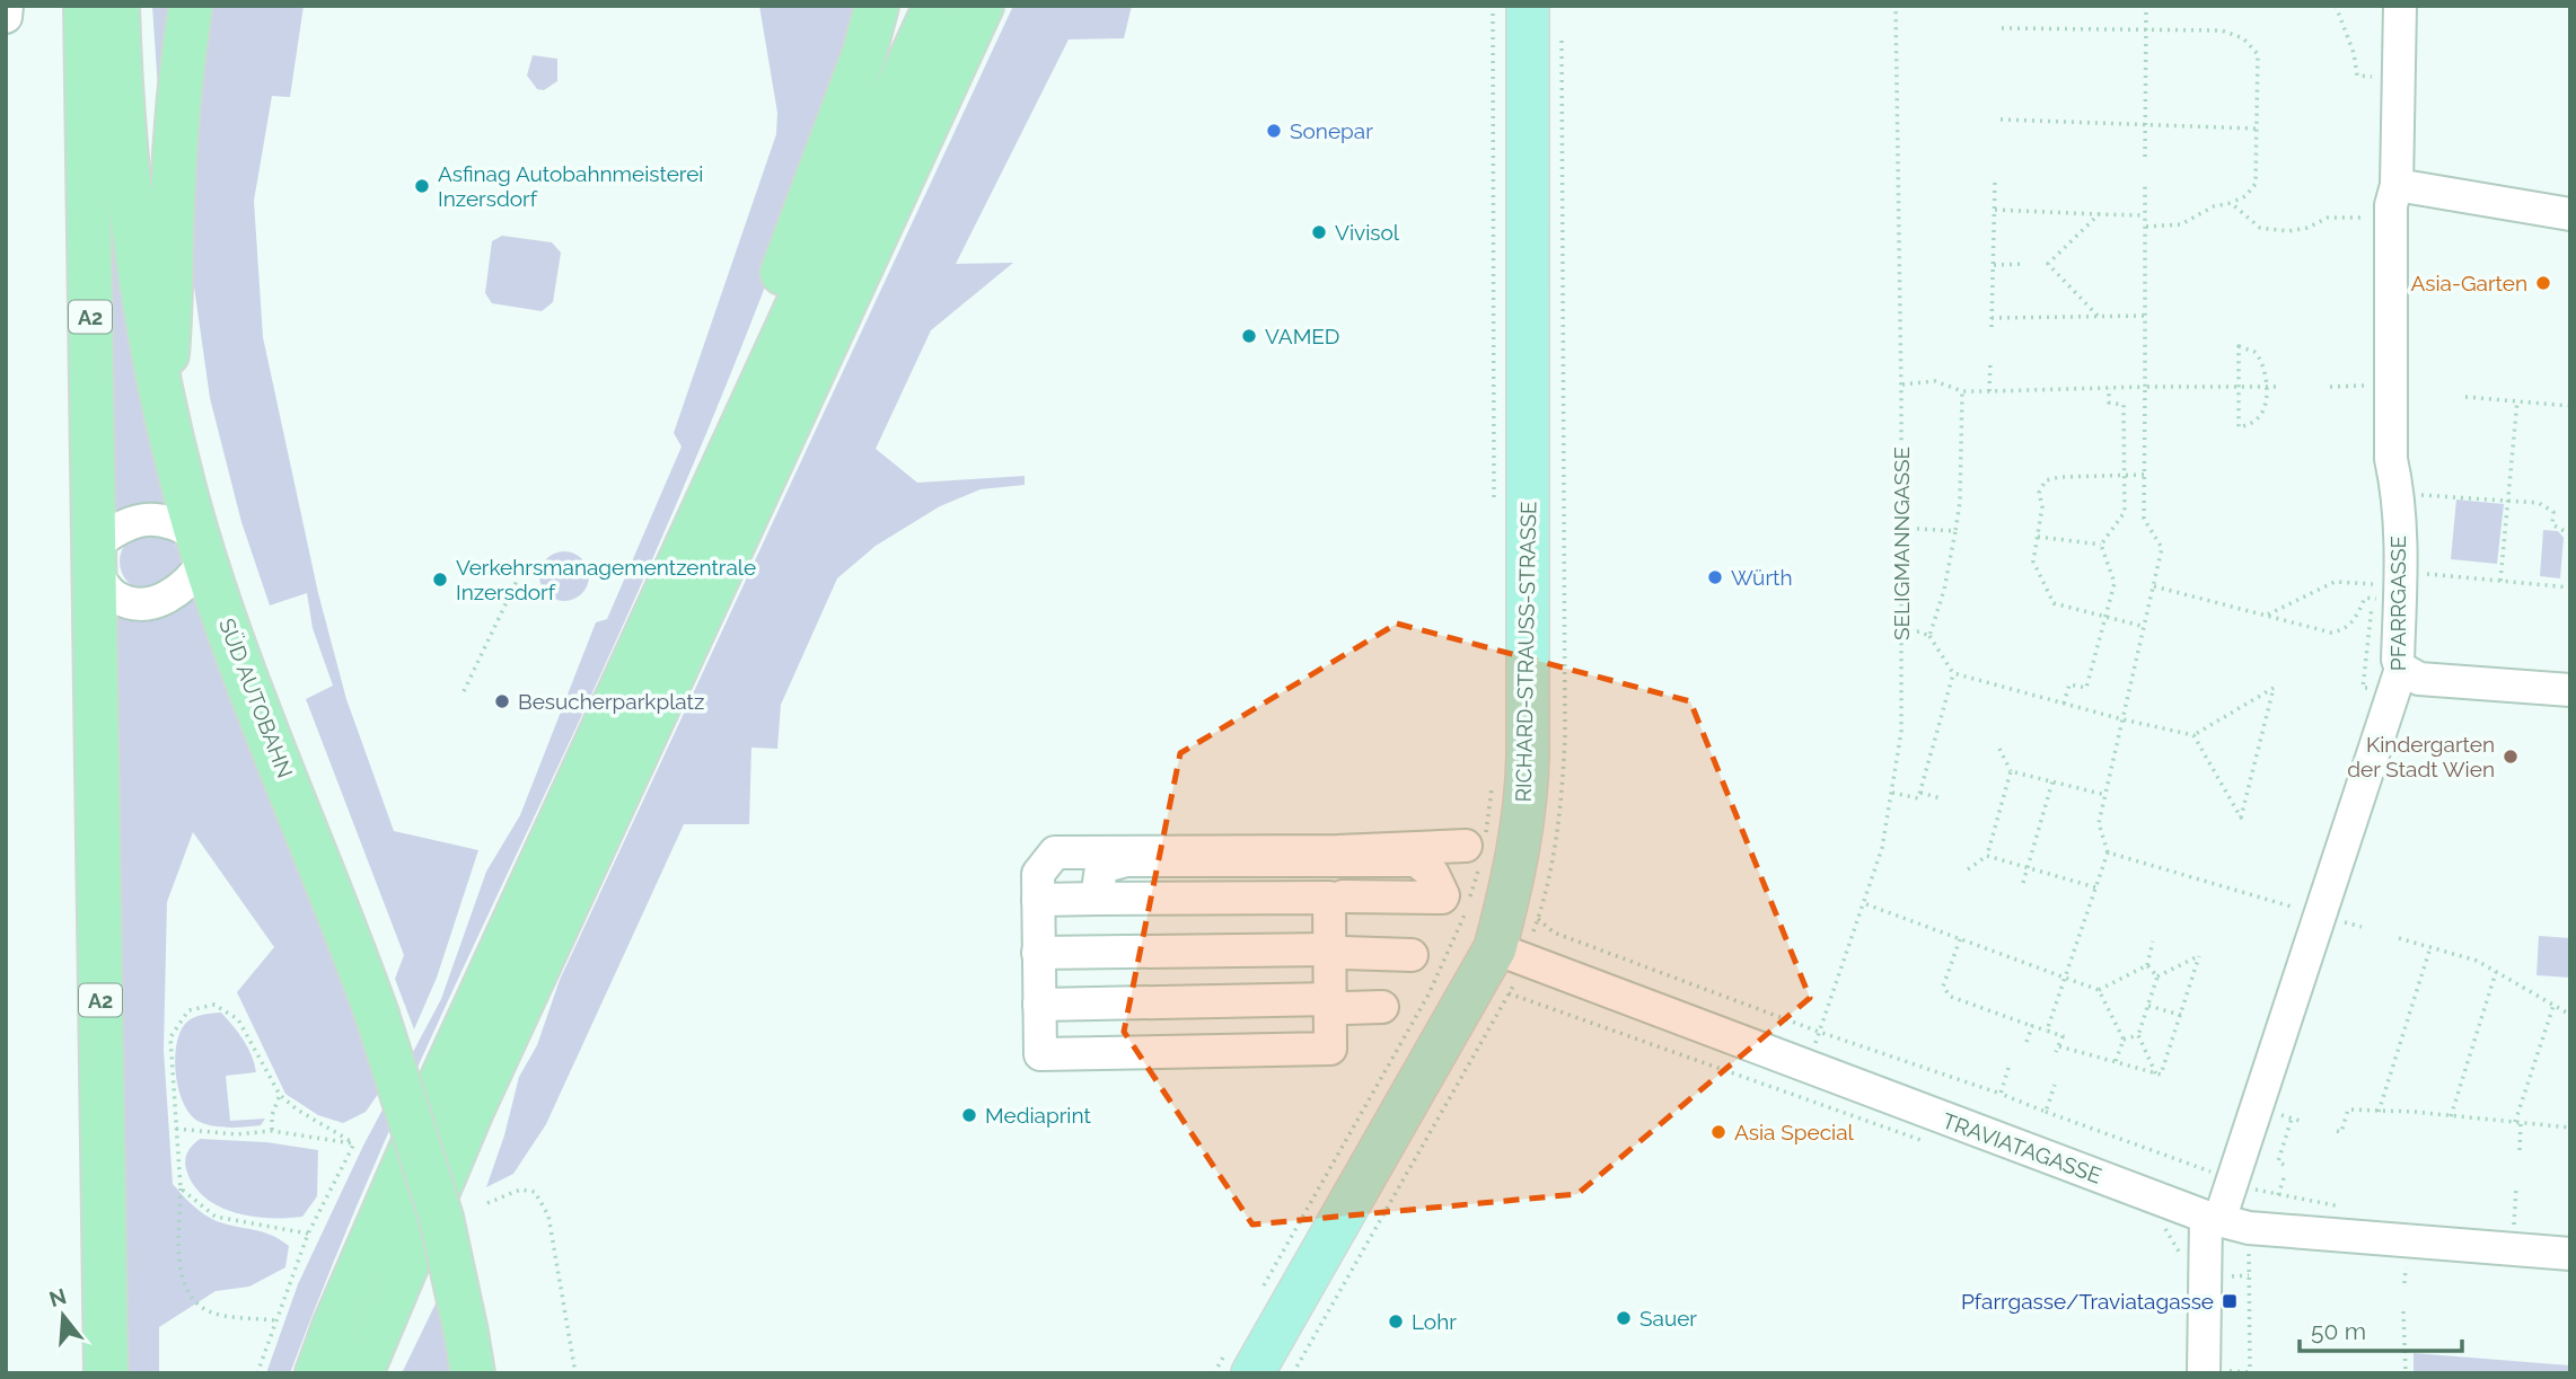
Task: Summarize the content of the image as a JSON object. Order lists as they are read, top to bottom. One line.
{"streets":{"highway":["A2","SÜD AUTOBAHN"],"main road":["RICHARD-STRAUSS-STRASSE"],"street":["PFARRGASSE","TRAVIATAGASSE"],"path":["SELIGMANNGASSE"]},"crossings":[["A2","SÜD AUTOBAHN"],["SELIGMANNGASSE","TRAVIATAGASSE"],["PFARRGASSE","TRAVIATAGASSE"],["RICHARD-STRAUSS-STRASSE","TRAVIATAGASSE"]],"places":{"other":["Sonepar","Asfinag Autobahnmeisterei Inzersdorf","Vivisol","Asia-Garten","VAMED","Würth","Verkehrsmanagementzentrale Inzersdorf","Besucherparkplatz","Kindergarten der Stadt Wien","Mediaprint","Asia Special","Sauer","Lohr"],"transit":["Pfarrgasse/Traviatagasse"]},"scale_bar":"50 m","north":"top"}
